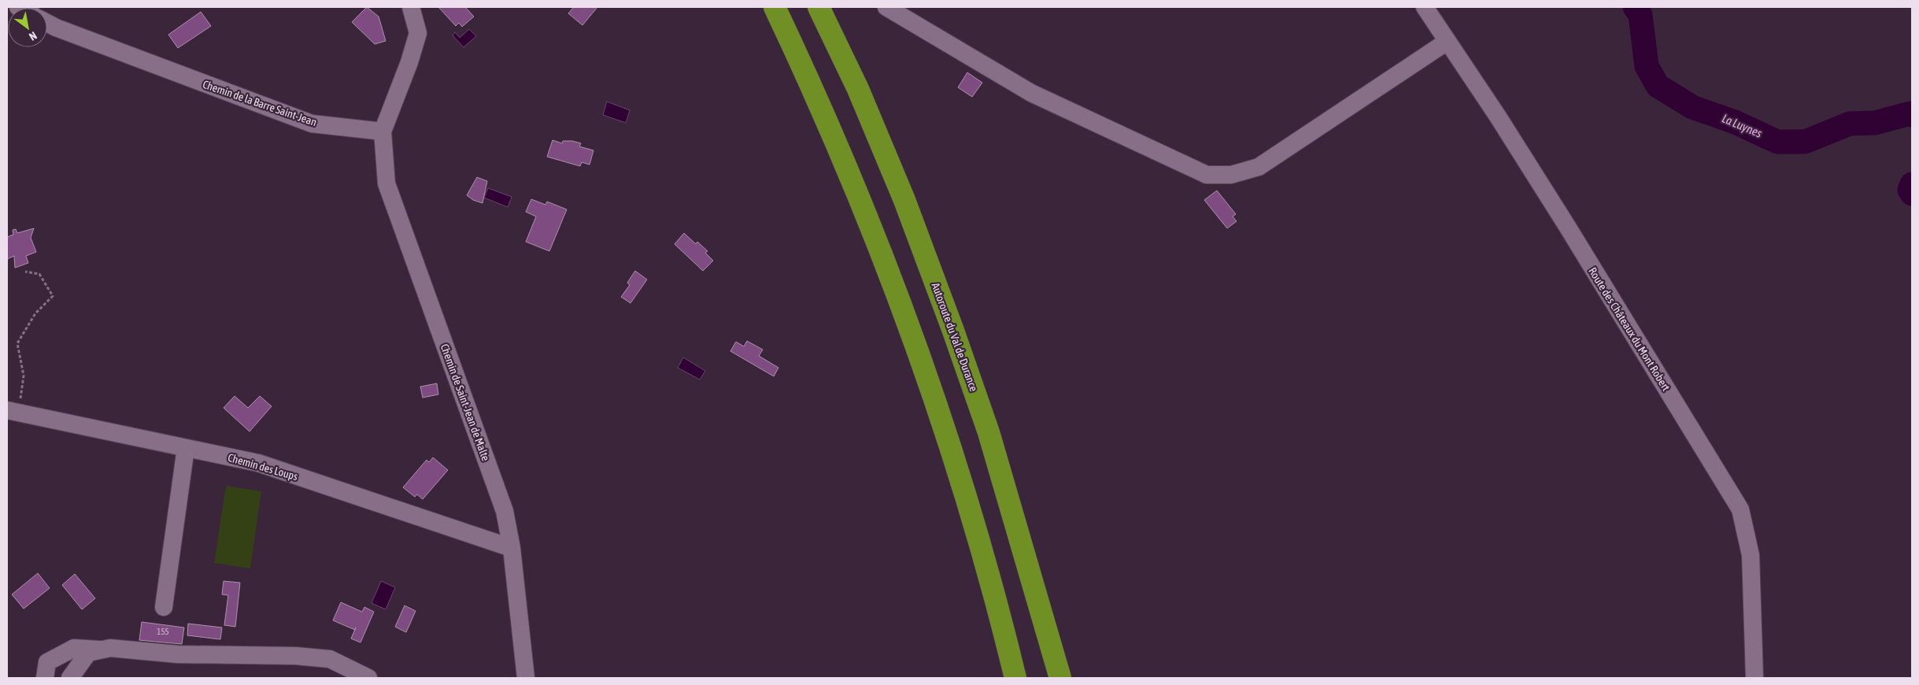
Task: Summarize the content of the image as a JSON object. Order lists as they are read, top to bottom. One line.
{"streets":{"highway":["Autoroute du Val de Durance"],"street":["Chemin de la Barre Saint-Jean","Route des Châteaux du Mont Robert","Chemin de Saint-Jean de Malte","Chemin des Loups"]},"crossings":[["Chemin de la Barre Saint-Jean","Chemin de Saint-Jean de Malte"],["Chemin de Saint-Jean de Malte","Chemin des Loups"]],"water":["La Luynes"],"house_numbers":["155"],"north":"bottom right"}
